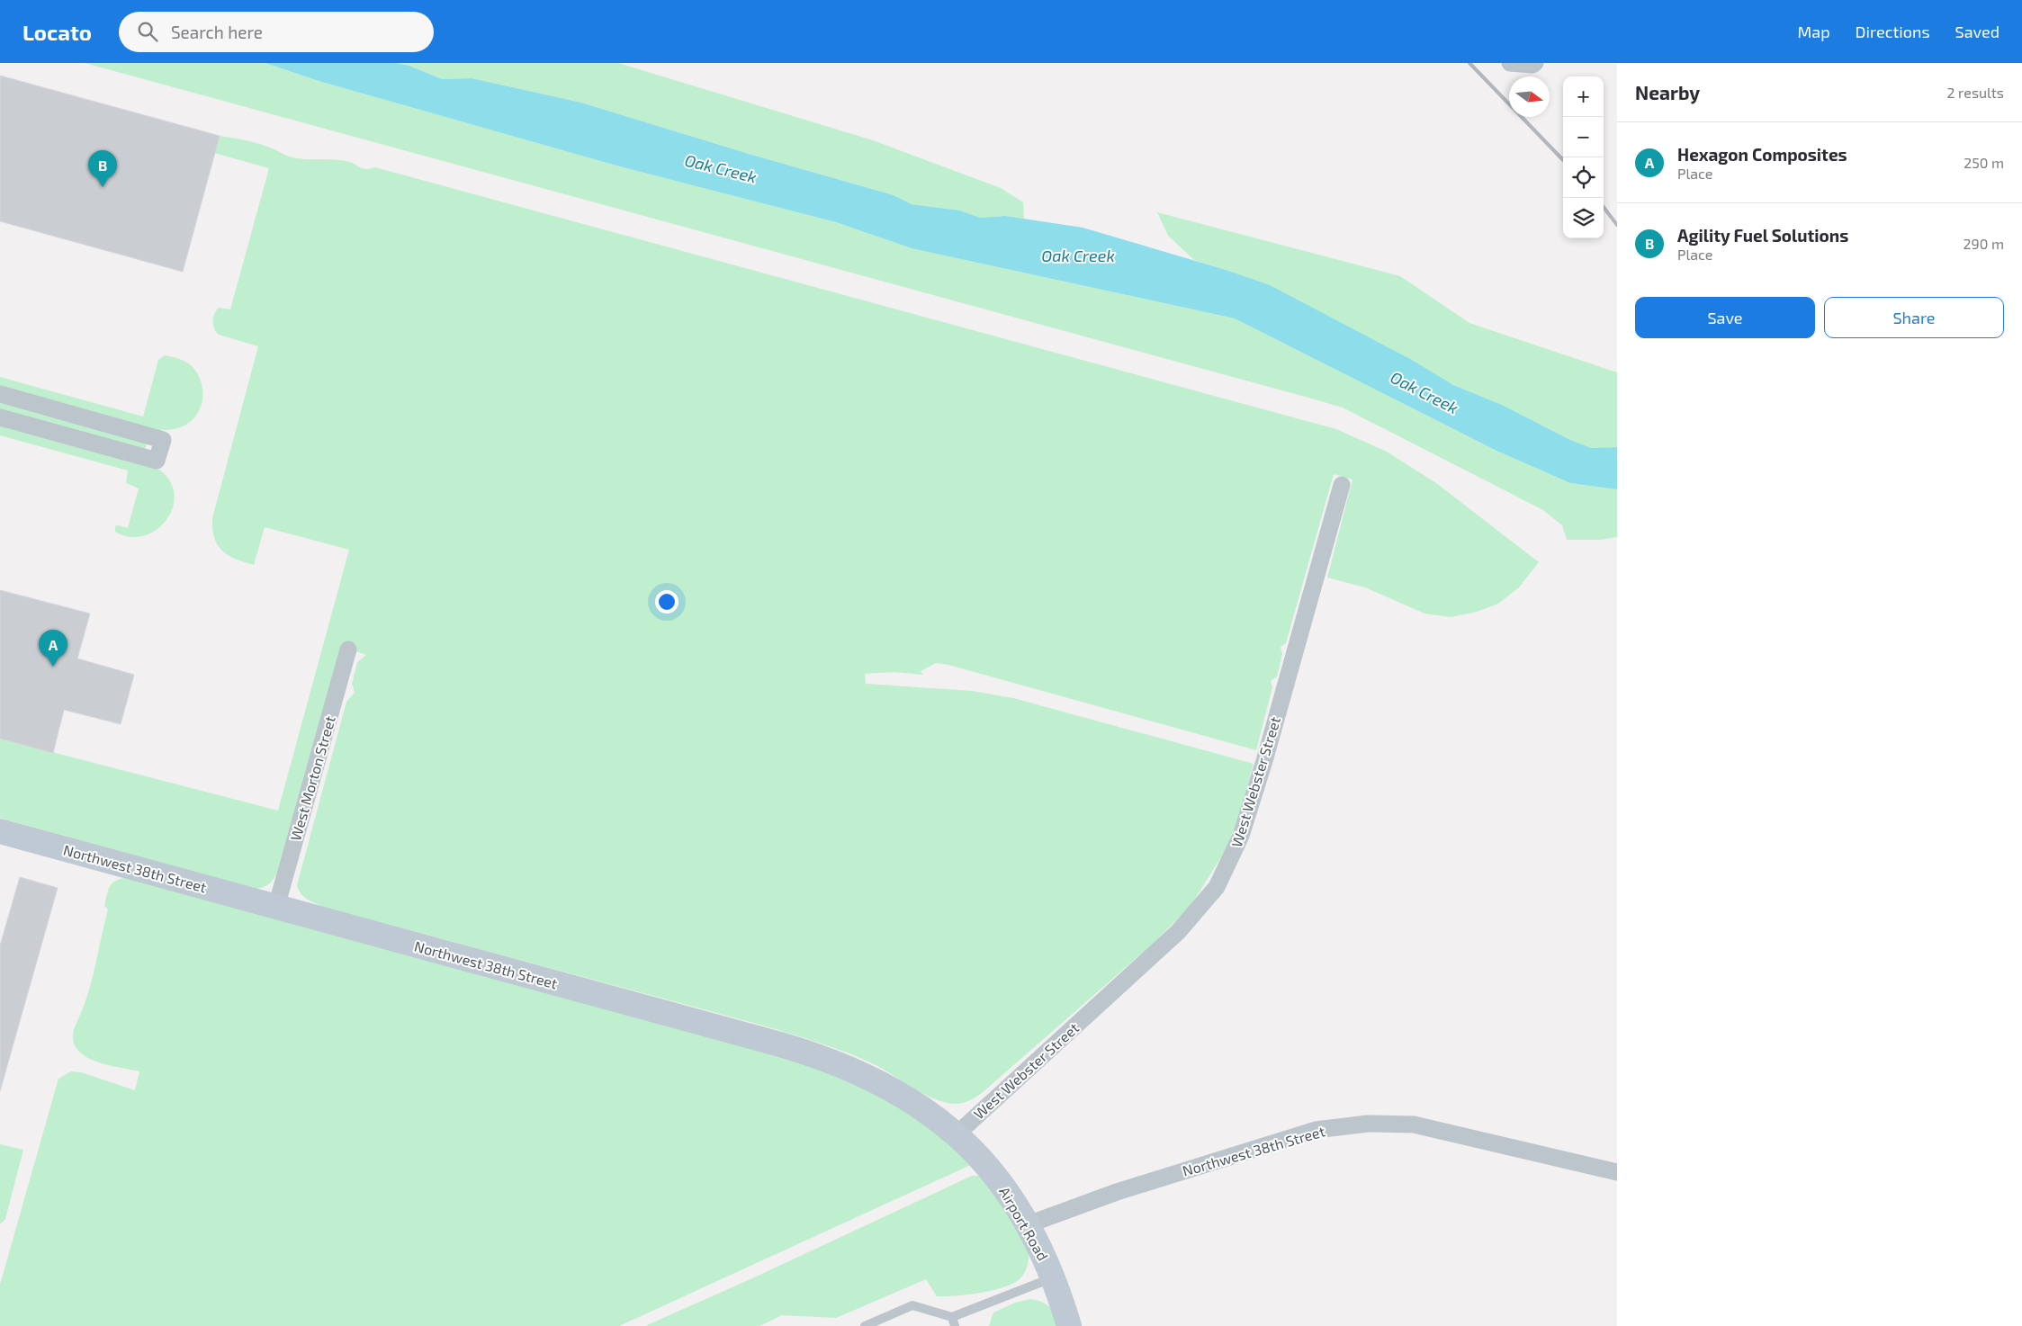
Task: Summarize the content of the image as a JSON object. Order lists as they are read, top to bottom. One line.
{"streets":{"main road":["Northwest 38th Street","Airport Road"],"street":["West Morton Street","West Webster Street"]},"crossings":[["West Morton Street","Northwest 38th Street"],["West Webster Street","Northwest 38th Street"],["West Webster Street","Airport Road"],["Northwest 38th Street","Airport Road"]],"water":["Oak Creek"],"north":"right","page":{"header":"Locato","search":"Search here","nav":["Map","Directions","Saved"],"heading":["Nearby","2 results"],"map_buttons":["+","−"],"list":[{"mark":"A","name":"Hexagon Composites","note":"Place","value":"250 m"},{"mark":"B","name":"Agility Fuel Solutions","note":"Place","value":"290 m"}],"pins":["B","A"],"buttons":["Save","Share"]}}
